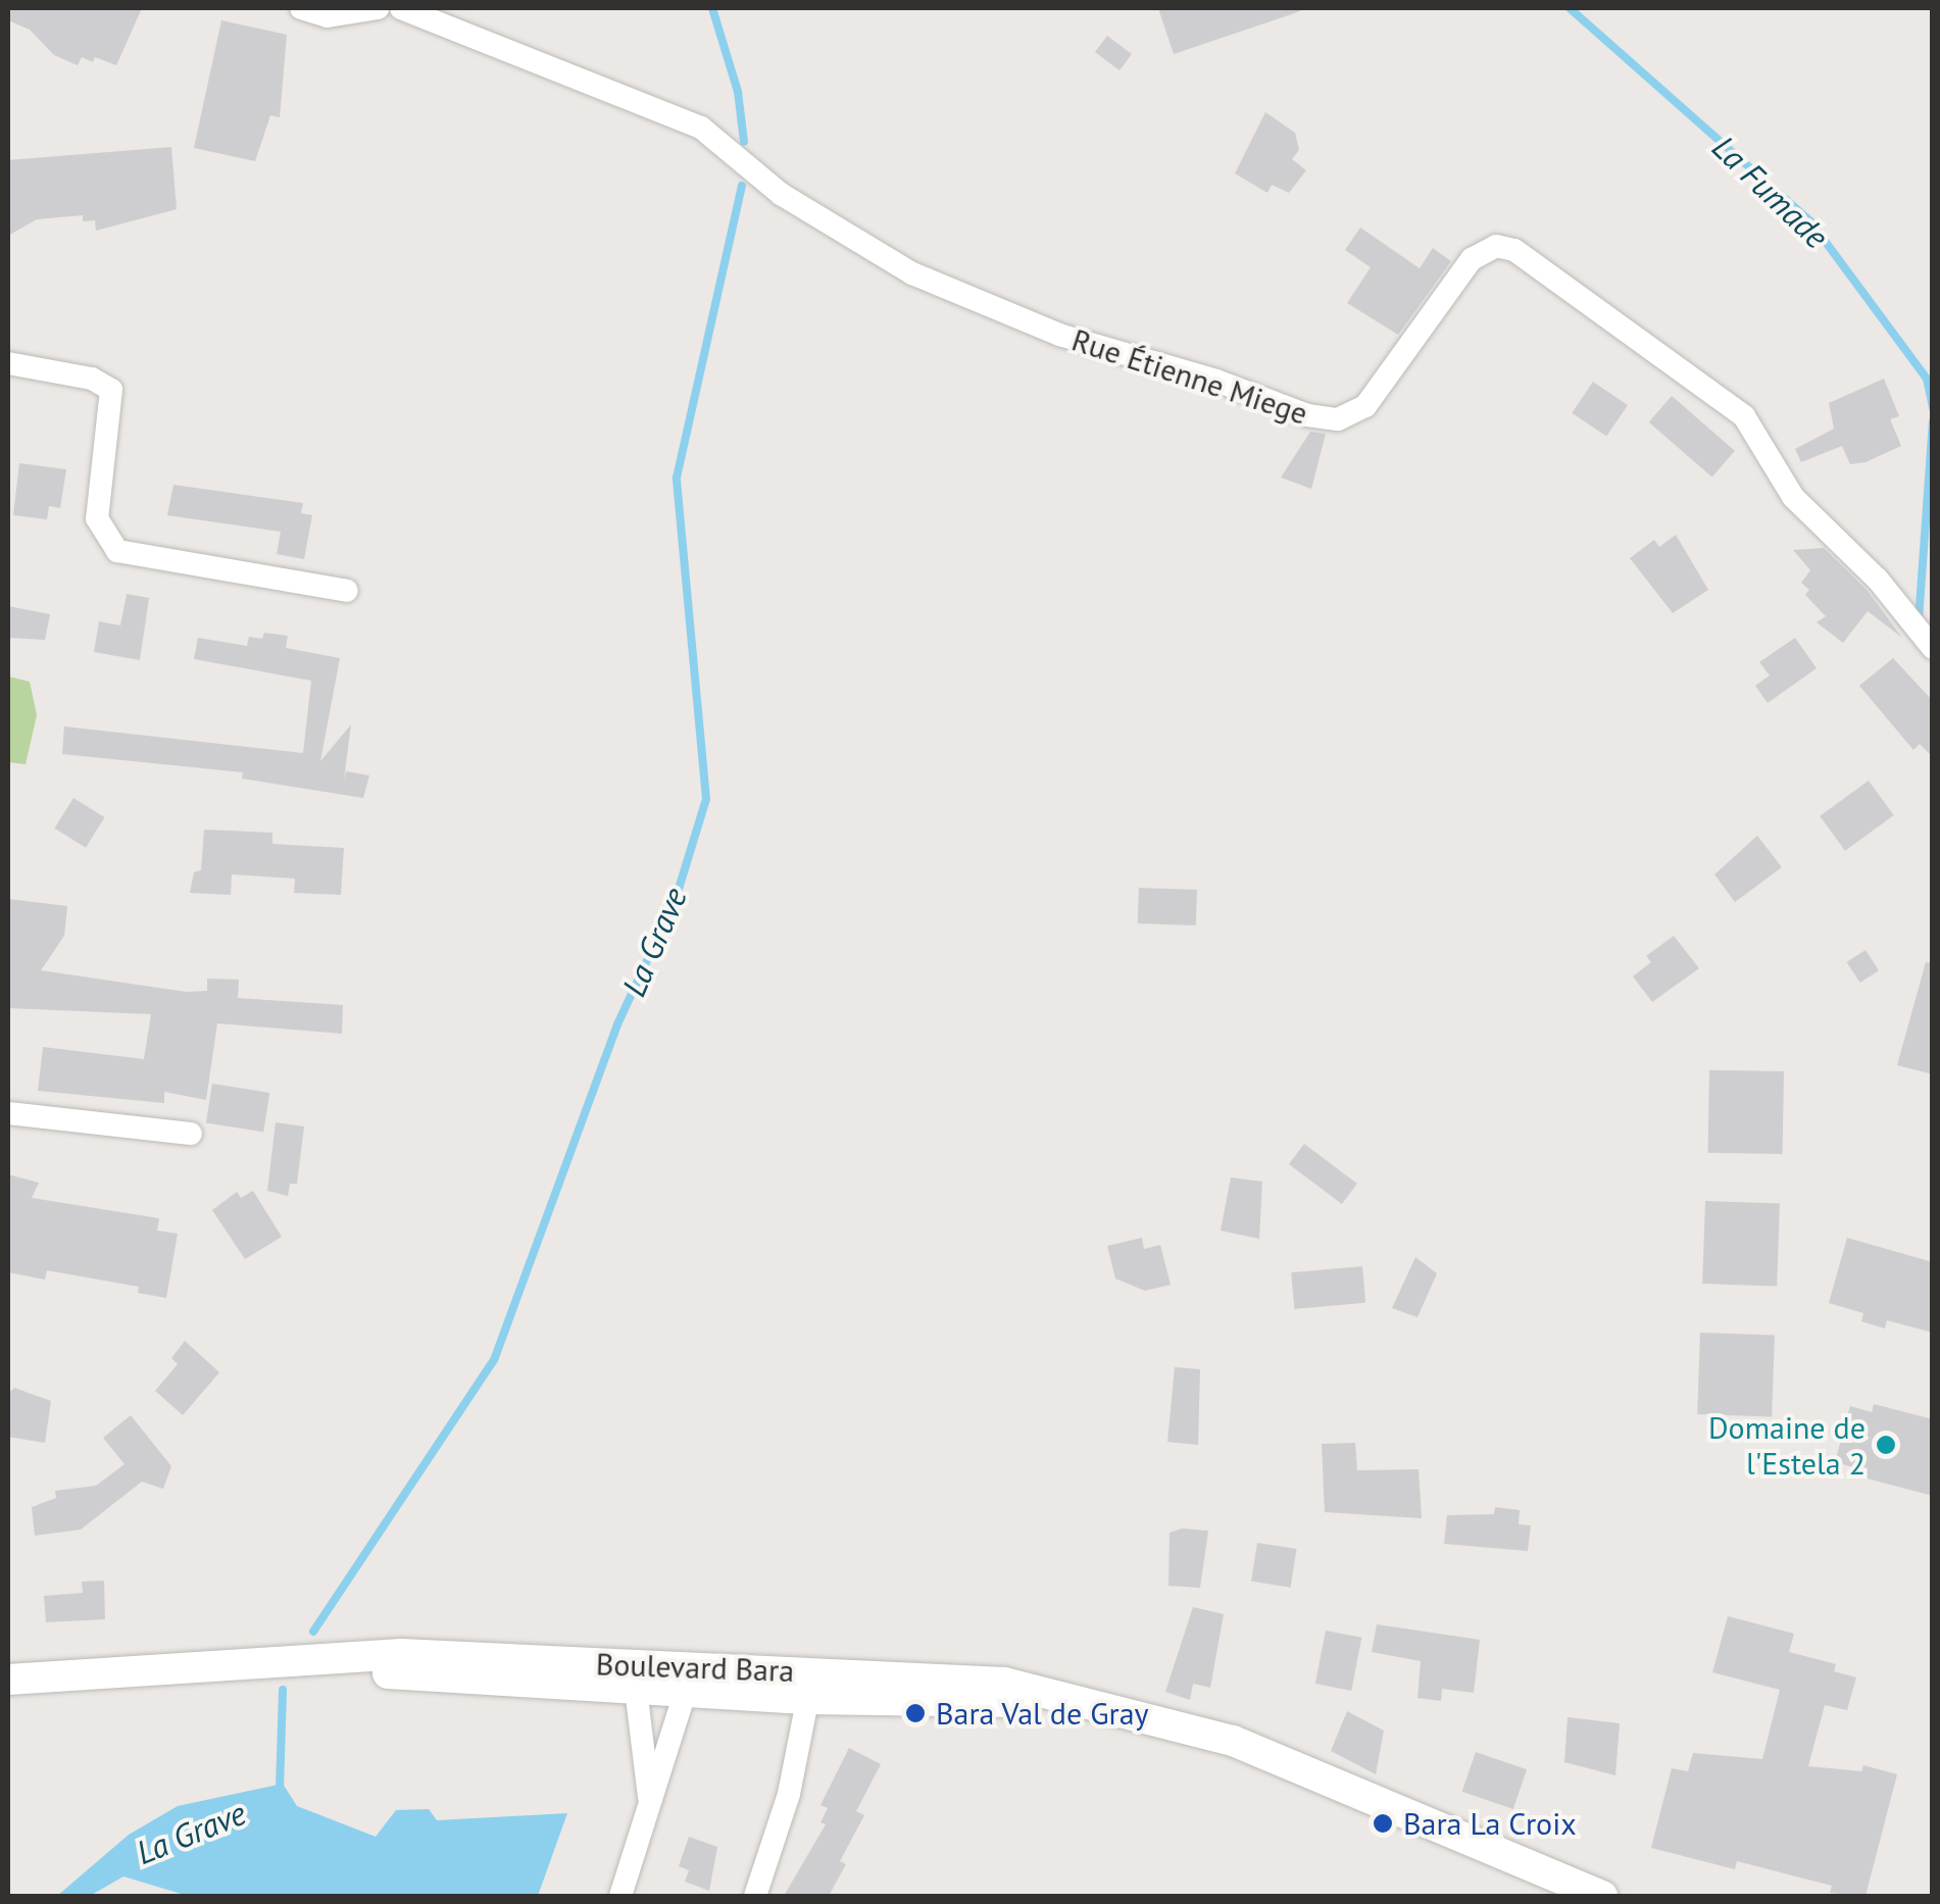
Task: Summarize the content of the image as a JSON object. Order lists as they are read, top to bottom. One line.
{"streets":{"street":["Rue Étienne Miege","Boulevard Bara"]},"water":["La Fumade","La Grave"],"places":["Domaine de l'Estela 2","Bara Val de Gray","Bara La Croix"]}
